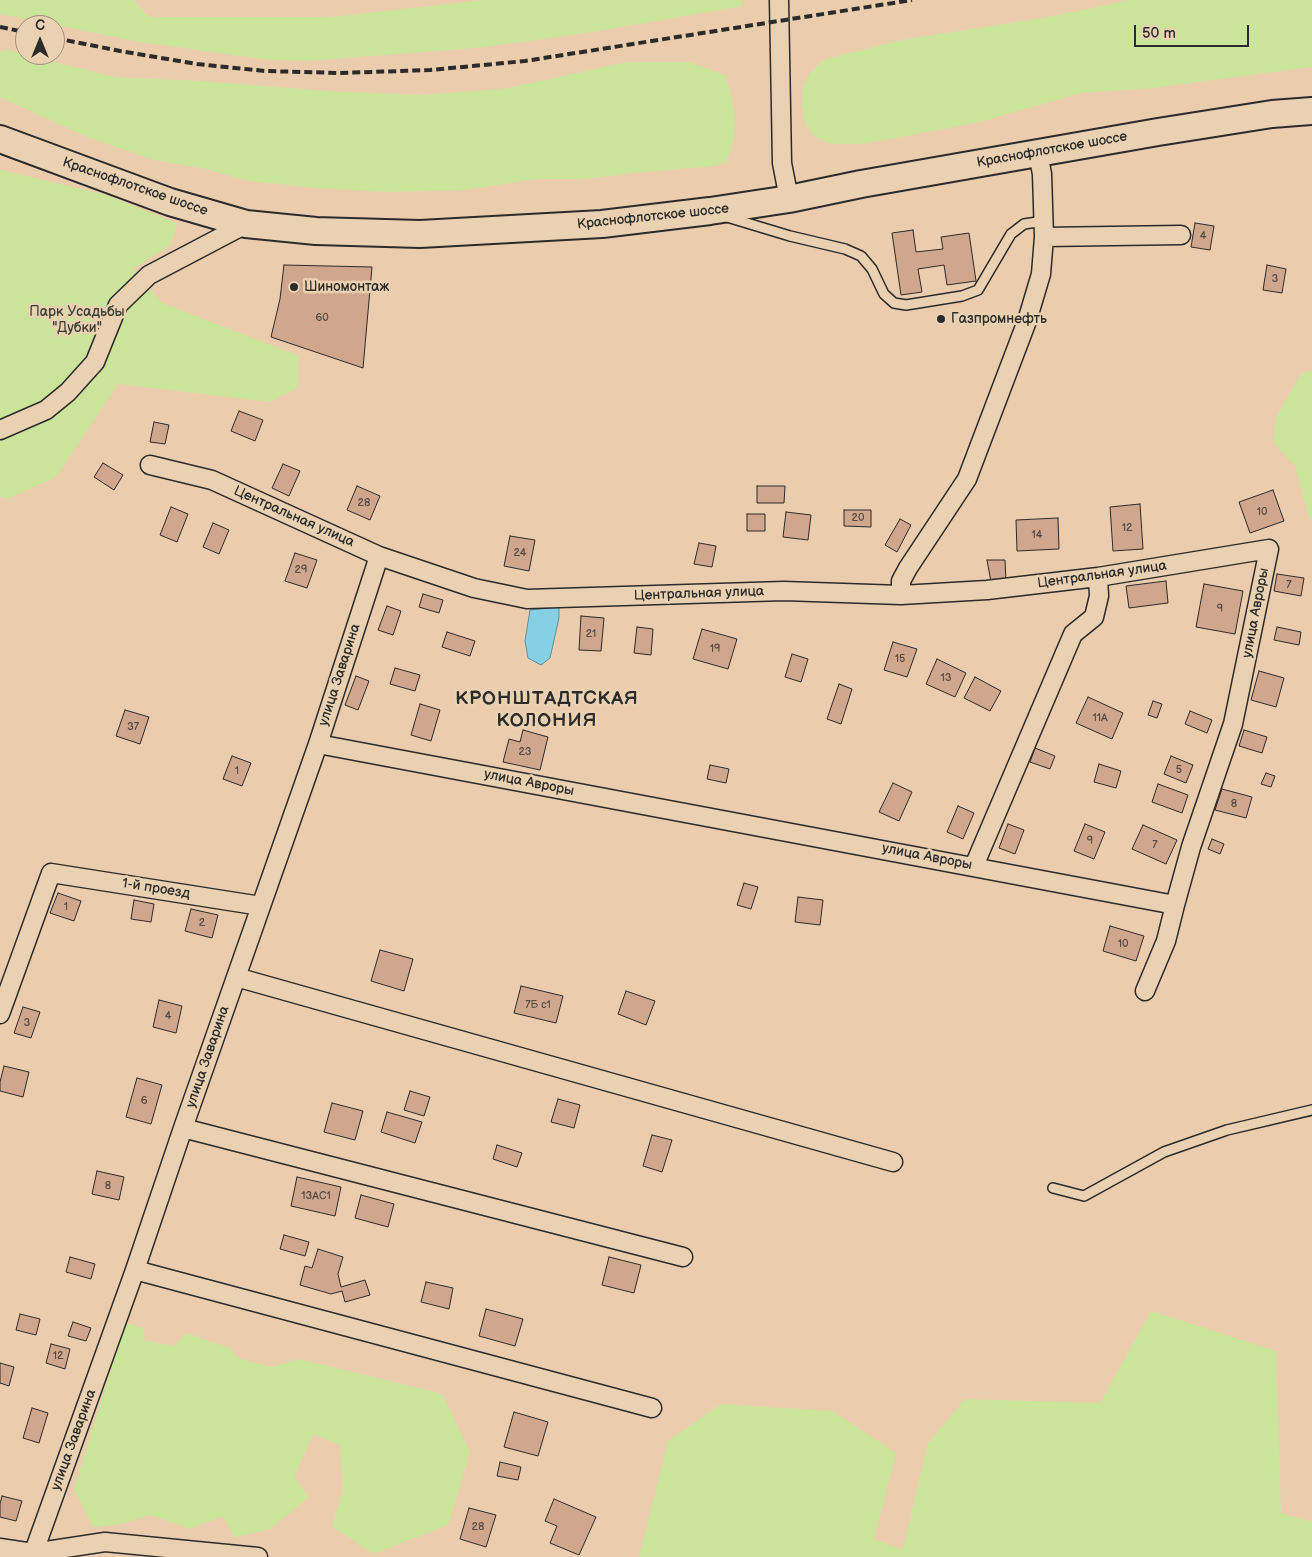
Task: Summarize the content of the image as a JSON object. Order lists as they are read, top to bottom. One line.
{"streets":{"main road":["Краснофлотское шоссе"],"street":["Центральная улица","улица Авроры","улица Заварина","1-й проезд"]},"crossings":[["Центральная улица","улица Авроры"],["Центральная улица","улица Заварина"],["улица Авроры","улица Заварина"],["улица Заварина","1-й проезд"]],"districts":["КРОНШТАДТСКАЯ КОЛОНИЯ"],"parks":["Парк Усадьбы \"Дубки\""],"places":["Шиномонтаж","Газпромнефть"],"house_numbers":["4","3","60","28","10","20","12","14","24","29","7","9","21","19","15","13","11А","37","23","5","1","8","9","7","1","2","10","7Б с1","4","3","6","8","13АС1","12","28"],"scale_bar":"50 m","north":"top"}
